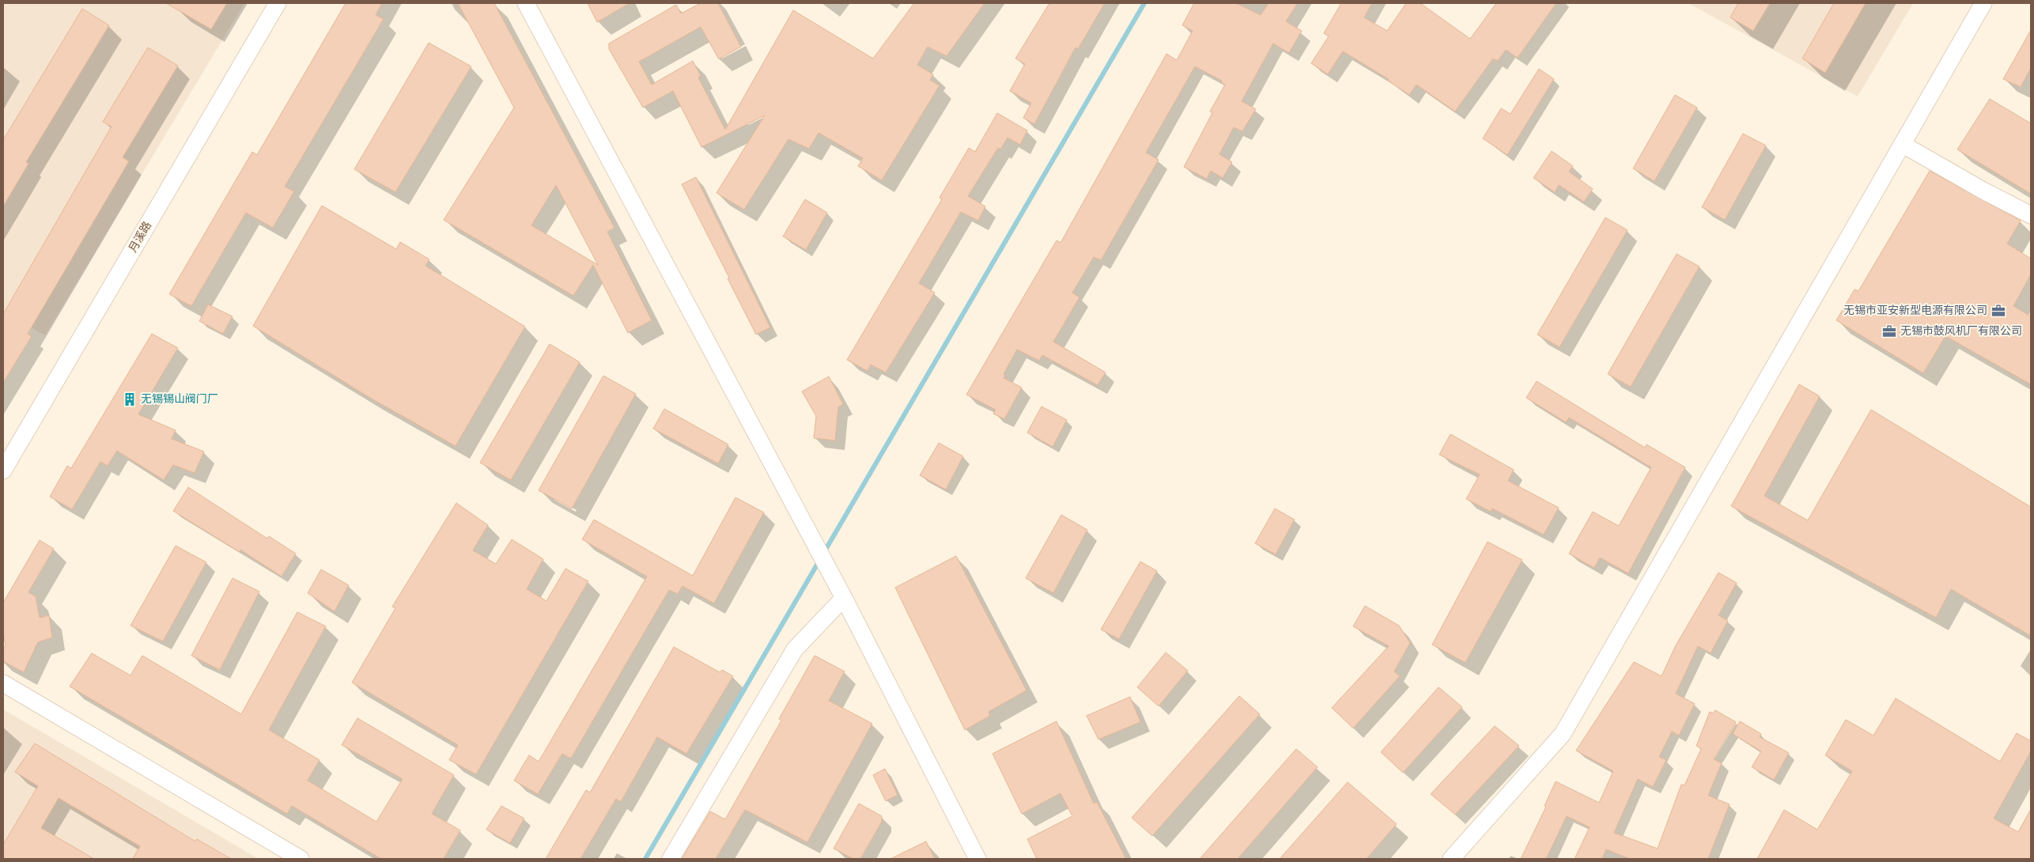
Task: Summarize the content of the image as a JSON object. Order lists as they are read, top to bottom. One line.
{"streets":{"street":["月溪路"]},"places":{"office":["无锡市亚安新型电源有限公司","无锡市鼓风机厂有限公司"],"building":["无锡锡山阀门厂"]}}
